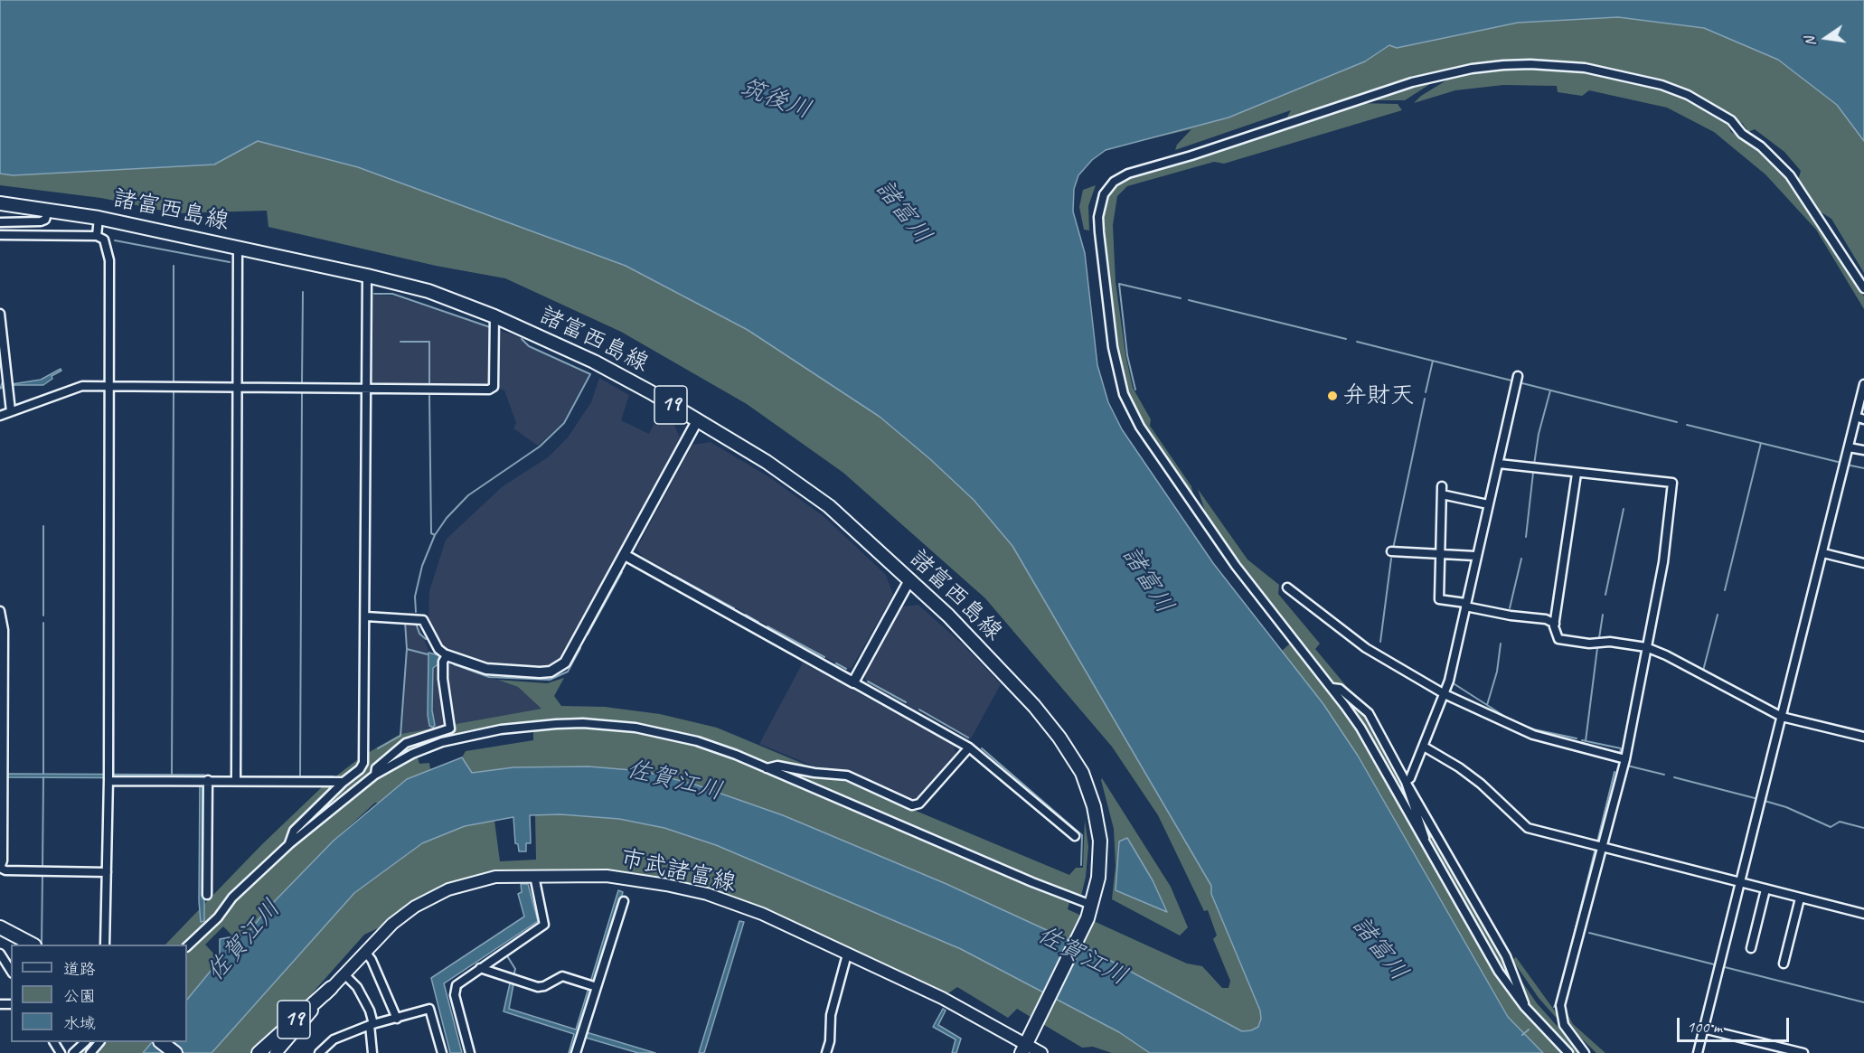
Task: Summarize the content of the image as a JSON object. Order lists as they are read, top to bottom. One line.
{"streets":{"main road":["諸富西島線","19","市武諸富線"]},"crossings":[["諸富西島線","市武諸富線"],["19","市武諸富線"]],"water":["筑後川","諸富川","佐賀江川"],"places":["弁財天"],"legend":["道路","公園","水域"],"scale_bar":"100 m","north":"left"}
